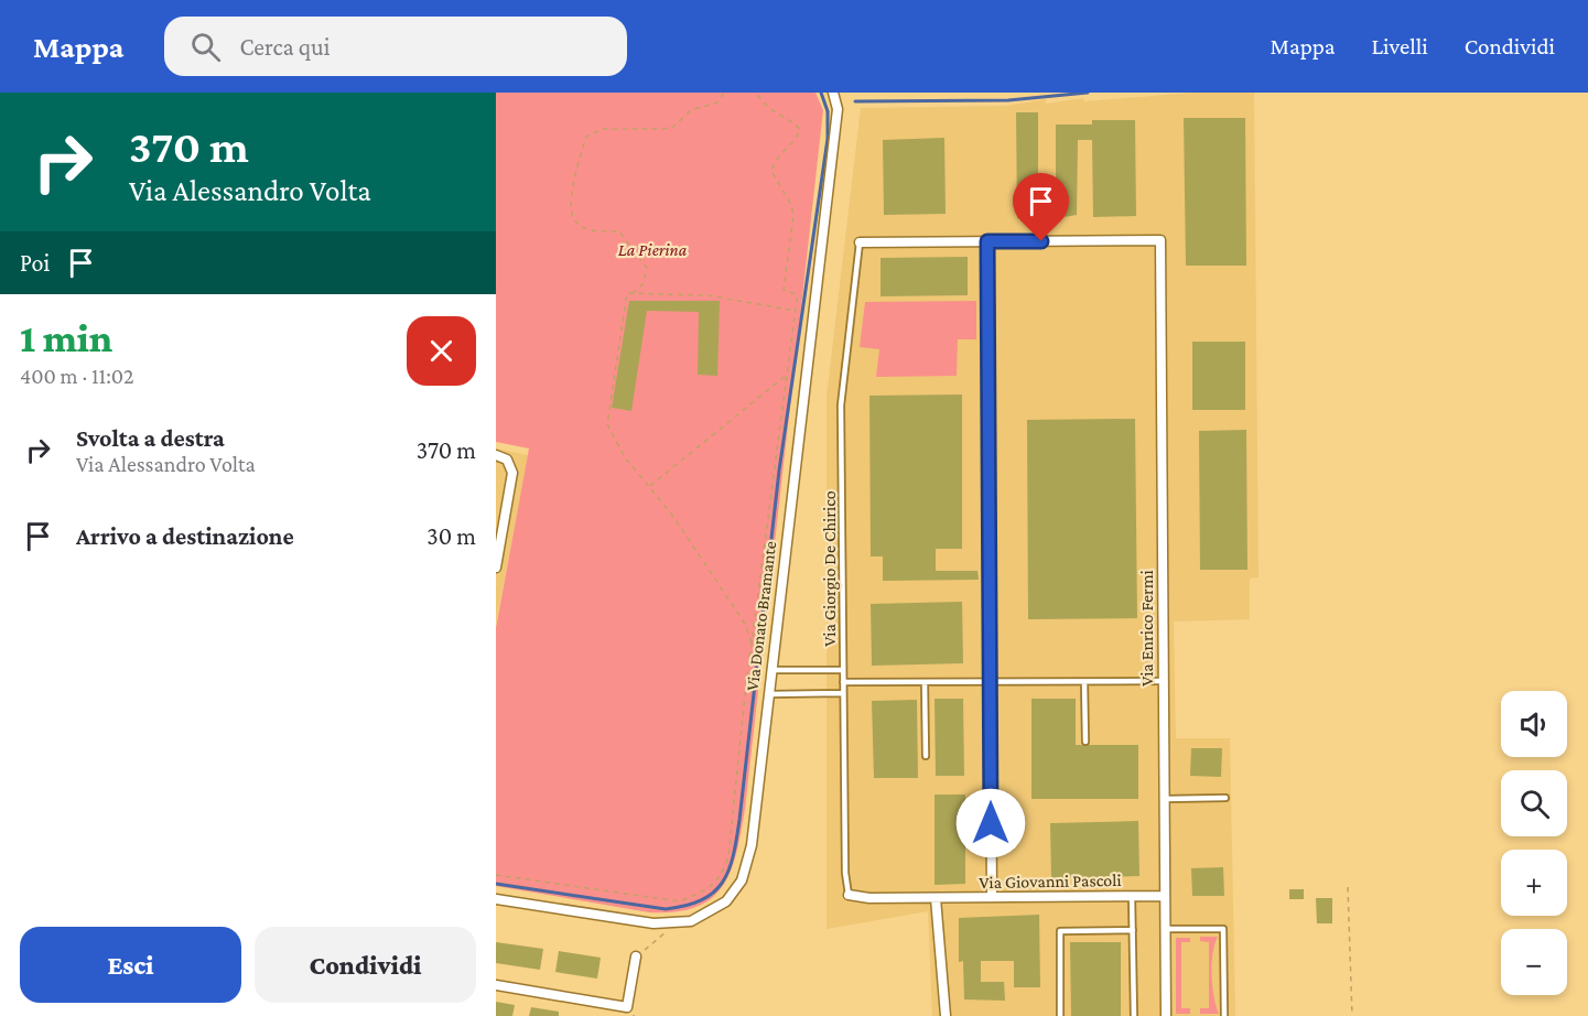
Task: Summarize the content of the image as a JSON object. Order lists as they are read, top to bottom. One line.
{"streets":{"street":["Via Donato Bramante","Via Enrico Fermi","Via Giovanni Pascoli"],"lane":["Via Giorgio De Chirico"]},"crossings":[["Via Giorgio De Chirico","Via Giovanni Pascoli"],["Via Enrico Fermi","Via Giovanni Pascoli"]],"parks":["La Pierina"],"page":{"header":"Mappa","search":"Cerca qui","nav":["Mappa","Livelli","Condividi"],"turn":["370 m","Via Alessandro Volta"],"then":"Poi","heading":["1 min","400 m · 11:02"],"list":[{"name":"Svolta a destra","note":"Via Alessandro Volta","value":"370 m"},{"name":"Arrivo a destinazione","value":"30 m"}],"map_buttons":["+","−"],"buttons":["Esci","Condividi"]}}
